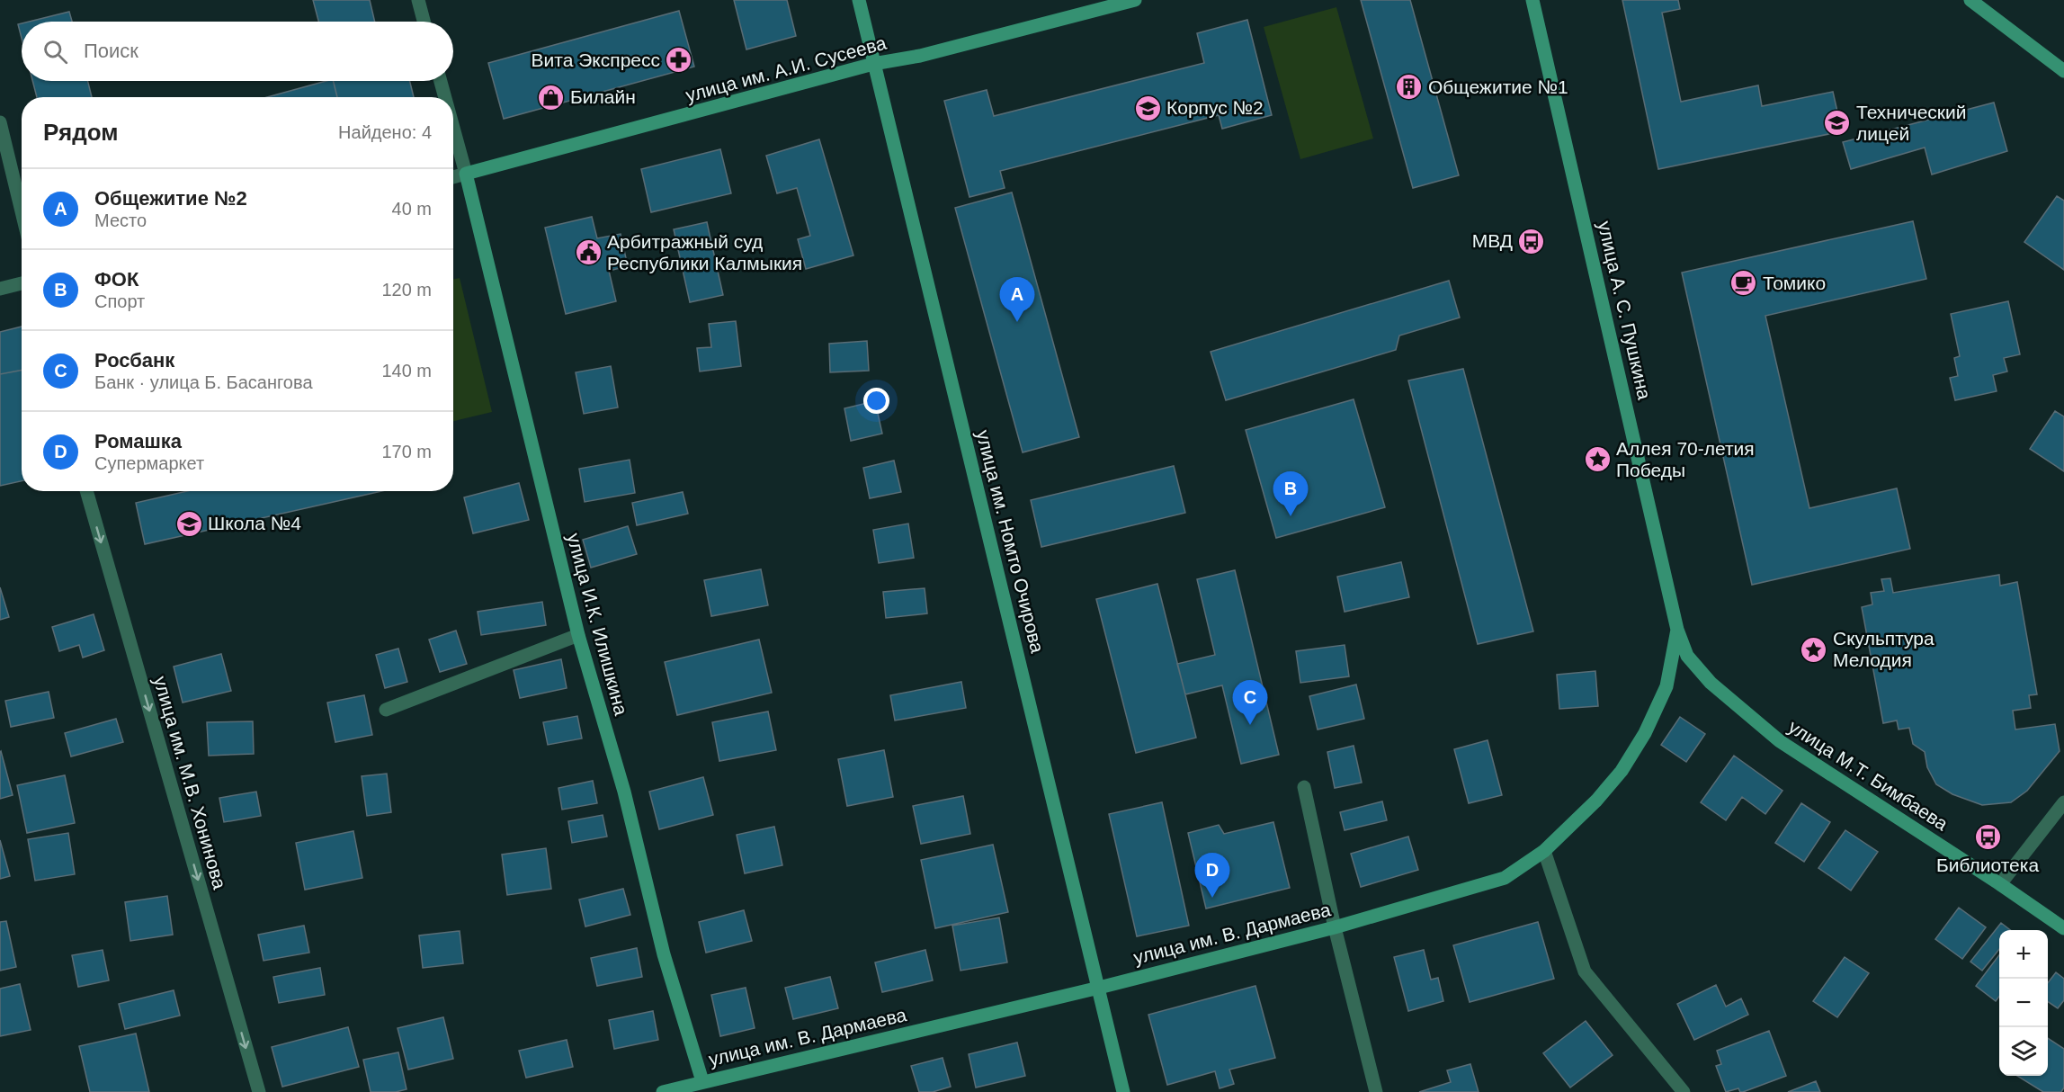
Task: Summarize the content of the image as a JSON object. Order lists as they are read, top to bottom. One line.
{"streets":{"street":["улица им. А.И. Сусеева","улица А. С. Пушкина","улица им. Номто Очирова","улица И.К. Илишкина","улица М.Т. Бимбаева","улица им. М.В. Хонинова","улица им. В. Дармаева"]},"crossings":[["улица им. А.И. Сусеева","улица им. Номто Очирова"],["улица им. А.И. Сусеева","улица И.К. Илишкина"],["улица А. С. Пушкина","улица М.Т. Бимбаева"],["улица А. С. Пушкина","улица им. В. Дармаева"],["улица им. Номто Очирова","улица им. В. Дармаева"],["улица И.К. Илишкина","улица им. В. Дармаева"],["улица М.Т. Бимбаева","улица им. В. Дармаева"]],"one_way":["улица им. М.В. Хонинова"],"places":{"pharmacy":["Вита Экспресс"],"building":["Общежитие №1"],"shop":["Билайн"],"school or university":["Корпус №2","Технический лицей","Школа №4"],"bus stop":["МВД","Библиотека"],"public building":["Арбитражный суд Республики Калмыкия"],"cafe":["Томико"],"place":["Аллея 70-летия Победы","Скульптура Мелодия"]},"page":{"search":"Поиск","heading":["Рядом","Найдено: 4"],"list":[{"mark":"A","name":"Общежитие №2","note":"Место","value":"40 m"},{"mark":"B","name":"ФОК","note":"Спорт","value":"120 m"},{"mark":"C","name":"Росбанк","note":"Банк · улица Б. Басангова","value":"140 m"},{"mark":"D","name":"Ромашка","note":"Супермаркет","value":"170 m"}],"pins":["A","B","C","D"],"map_buttons":["+","−"]}}
